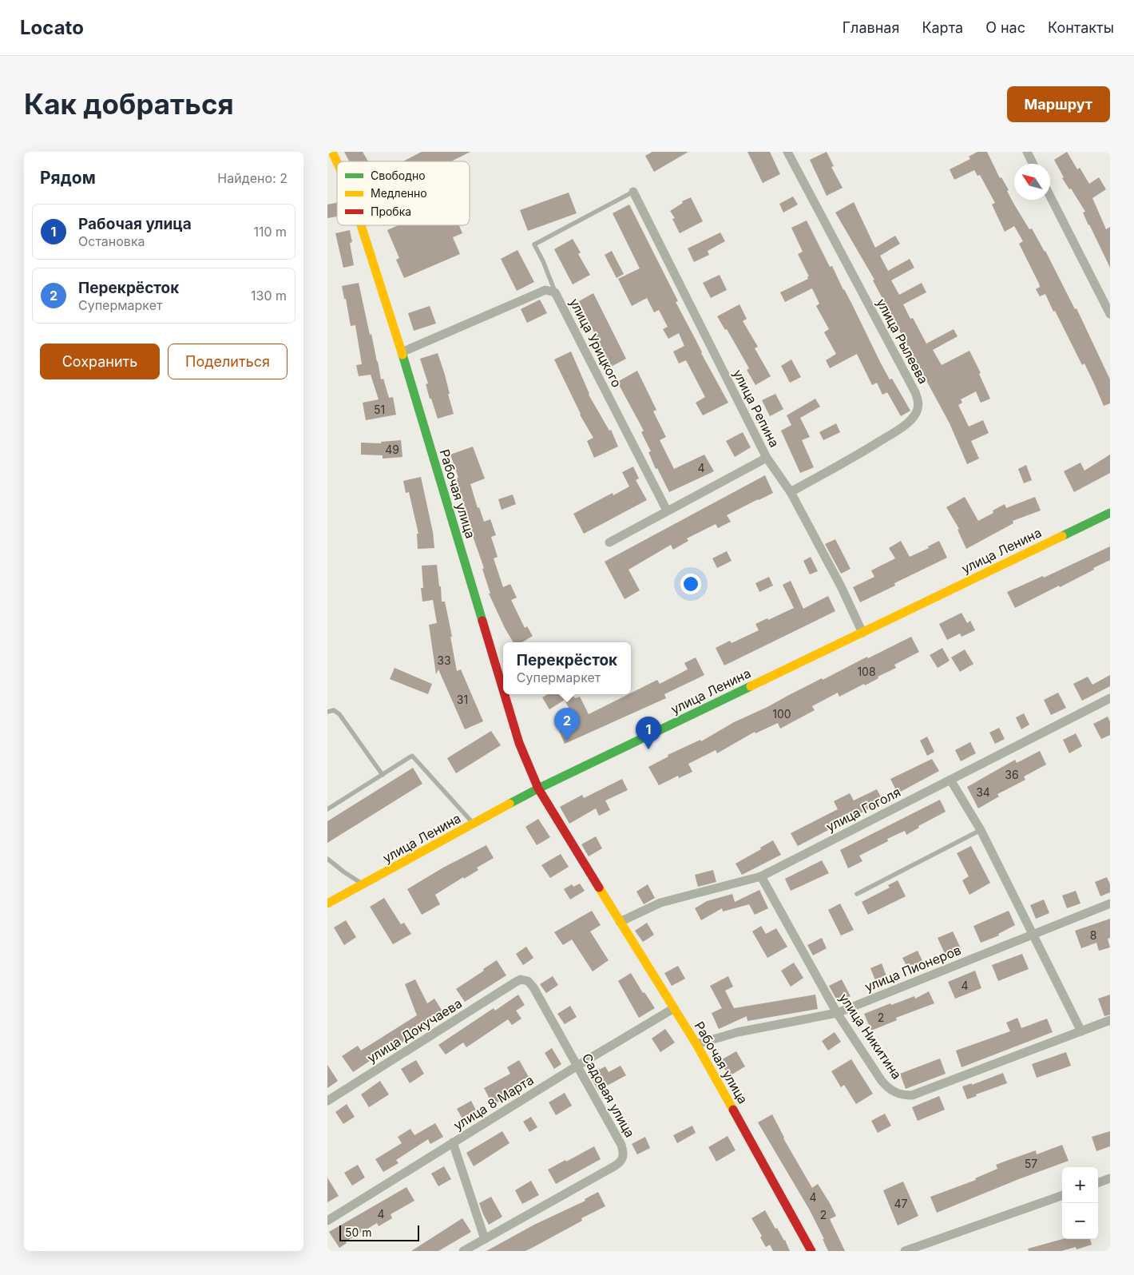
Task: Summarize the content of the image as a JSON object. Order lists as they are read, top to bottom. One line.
{"streets":{"street":["улица Рылеева","улица Урицкого","улица Репина","Рабочая улица","улица Ленина","улица Гоголя","улица Пионеров","улица Докучаева","улица Никитина","Садовая улица","улица 8 Марта"]},"crossings":[["улица Рылеева","улица Репина"],["улица Урицкого","Рабочая улица"],["улица Репина","улица Ленина"],["Рабочая улица","улица Ленина"],["Рабочая улица","улица Гоголя"],["Рабочая улица","улица Пионеров"],["Рабочая улица","улица 8 Марта"],["улица Гоголя","улица Никитина"],["улица Пионеров","улица Никитина"],["улица Докучаева","Садовая улица"],["Садовая улица","улица 8 Марта"]],"house_numbers":["51","49","4","33","108","31","100","36","34","8","4","2","57","4","47","4","2"],"legend":["Свободно","Медленно","Пробка"],"scale_bar":"50 m","north":"top left","page":{"header":"Locato","nav":["Главная","Карта","О нас","Контакты"],"buttons":["Маршрут",["Сохранить","Поделиться"]],"title":"Как добраться","heading":["Рядом","Найдено: 2"],"list":[{"mark":"1","name":"Рабочая улица","note":"Остановка","value":"110 m"},{"mark":"2","name":"Перекрёсток","note":"Супермаркет","value":"130 m"}],"popup":["Перекрёсток","Супермаркет"],"pins":["2","1"],"map_buttons":["+","−"],"scale":"50 m"}}
